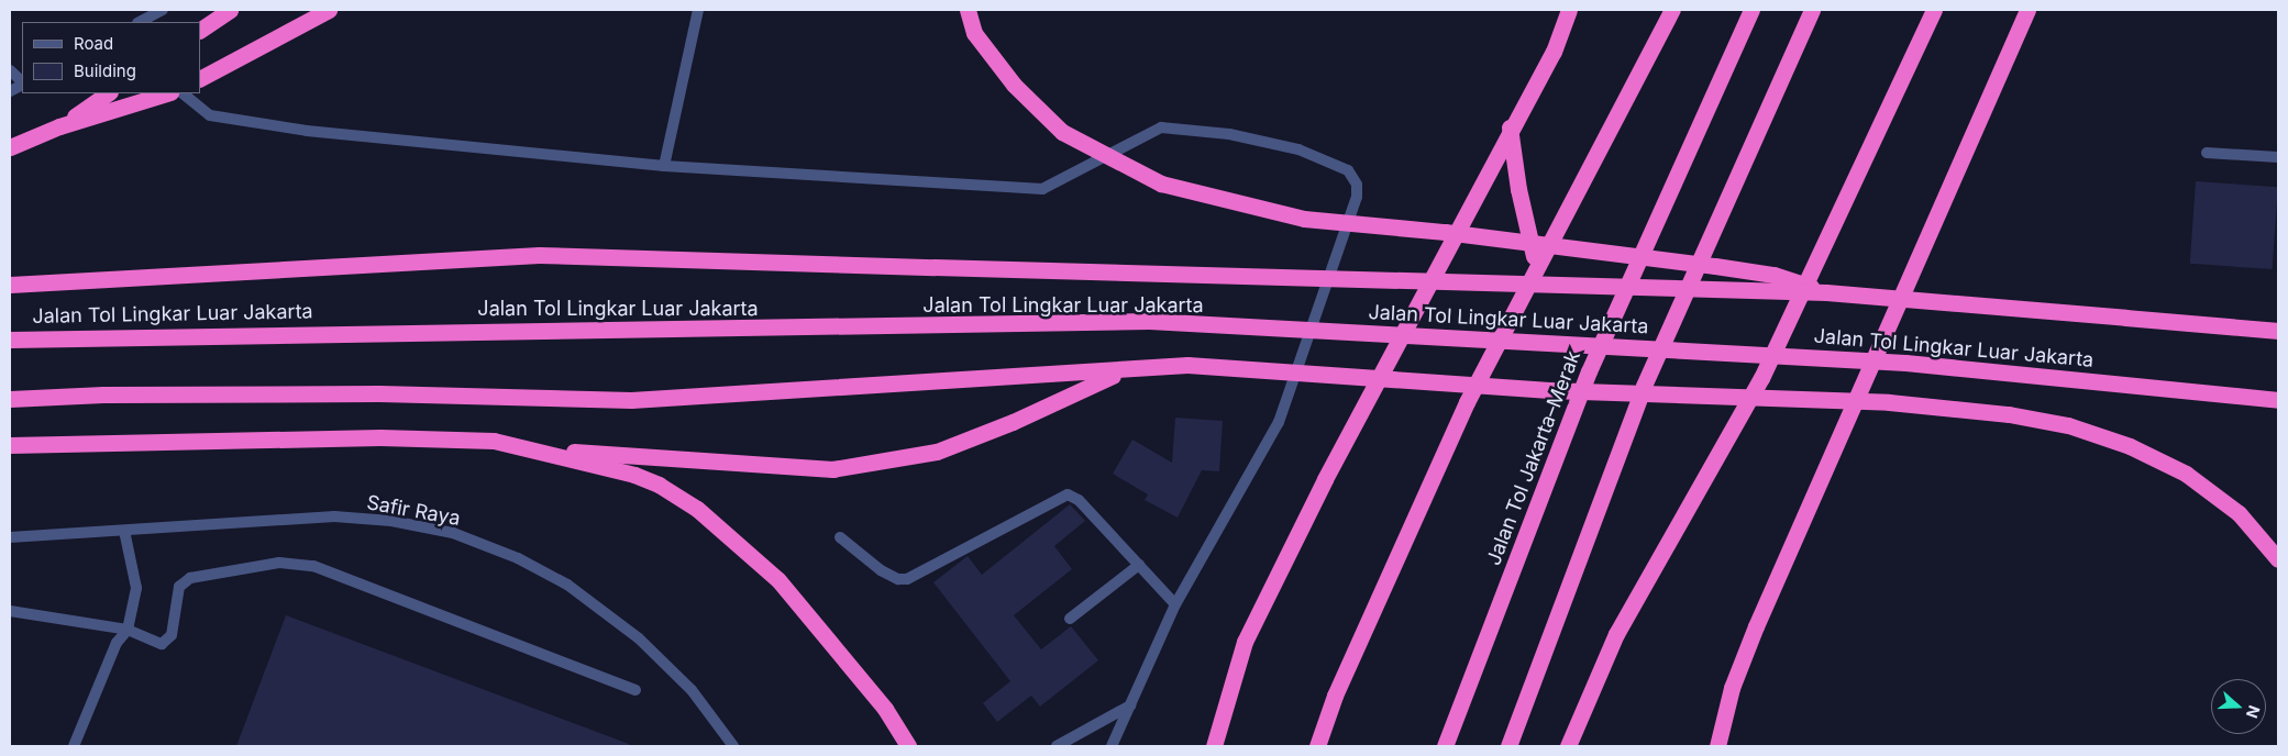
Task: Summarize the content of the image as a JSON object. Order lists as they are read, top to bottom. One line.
{"streets":{"highway":["Jalan Tol Lingkar Luar Jakarta","Jalan Tol Jakarta–Merak"],"street":["Safir Raya"]},"legend":["Road","Building"],"north":"right"}
